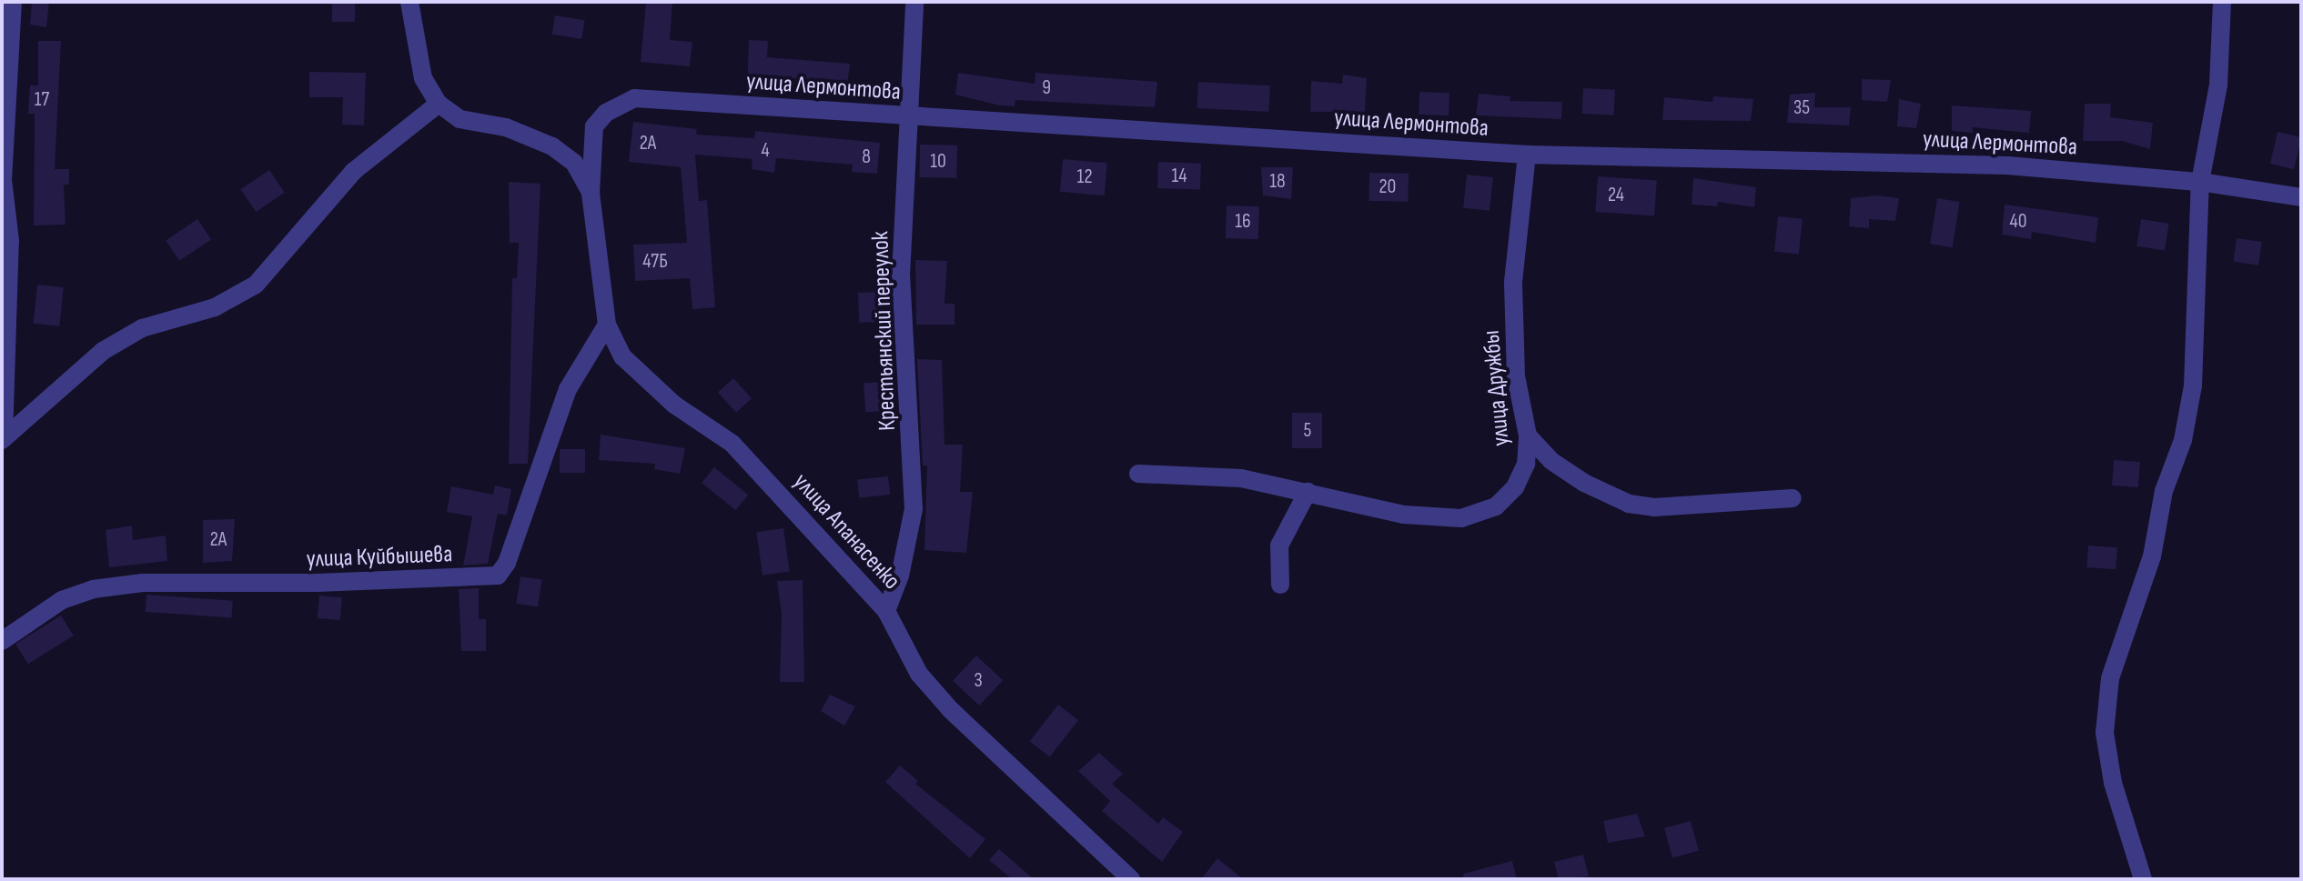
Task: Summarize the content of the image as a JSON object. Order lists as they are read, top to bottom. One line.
{"streets":{"street":["улица Лермонтова","Крестьянский переулок","улица Дружбы","улица Апанасенко","улица Куйбышева"]},"crossings":[["улица Лермонтова","Крестьянский переулок"],["улица Лермонтова","улица Дружбы"],["улица Лермонтова","улица Апанасенко"],["Крестьянский переулок","улица Апанасенко"],["улица Апанасенко","улица Куйбышева"]],"house_numbers":["9","17","35","2А","4","8","10","14","12","18","20","24","16","40","47Б","5","2А","3"]}
